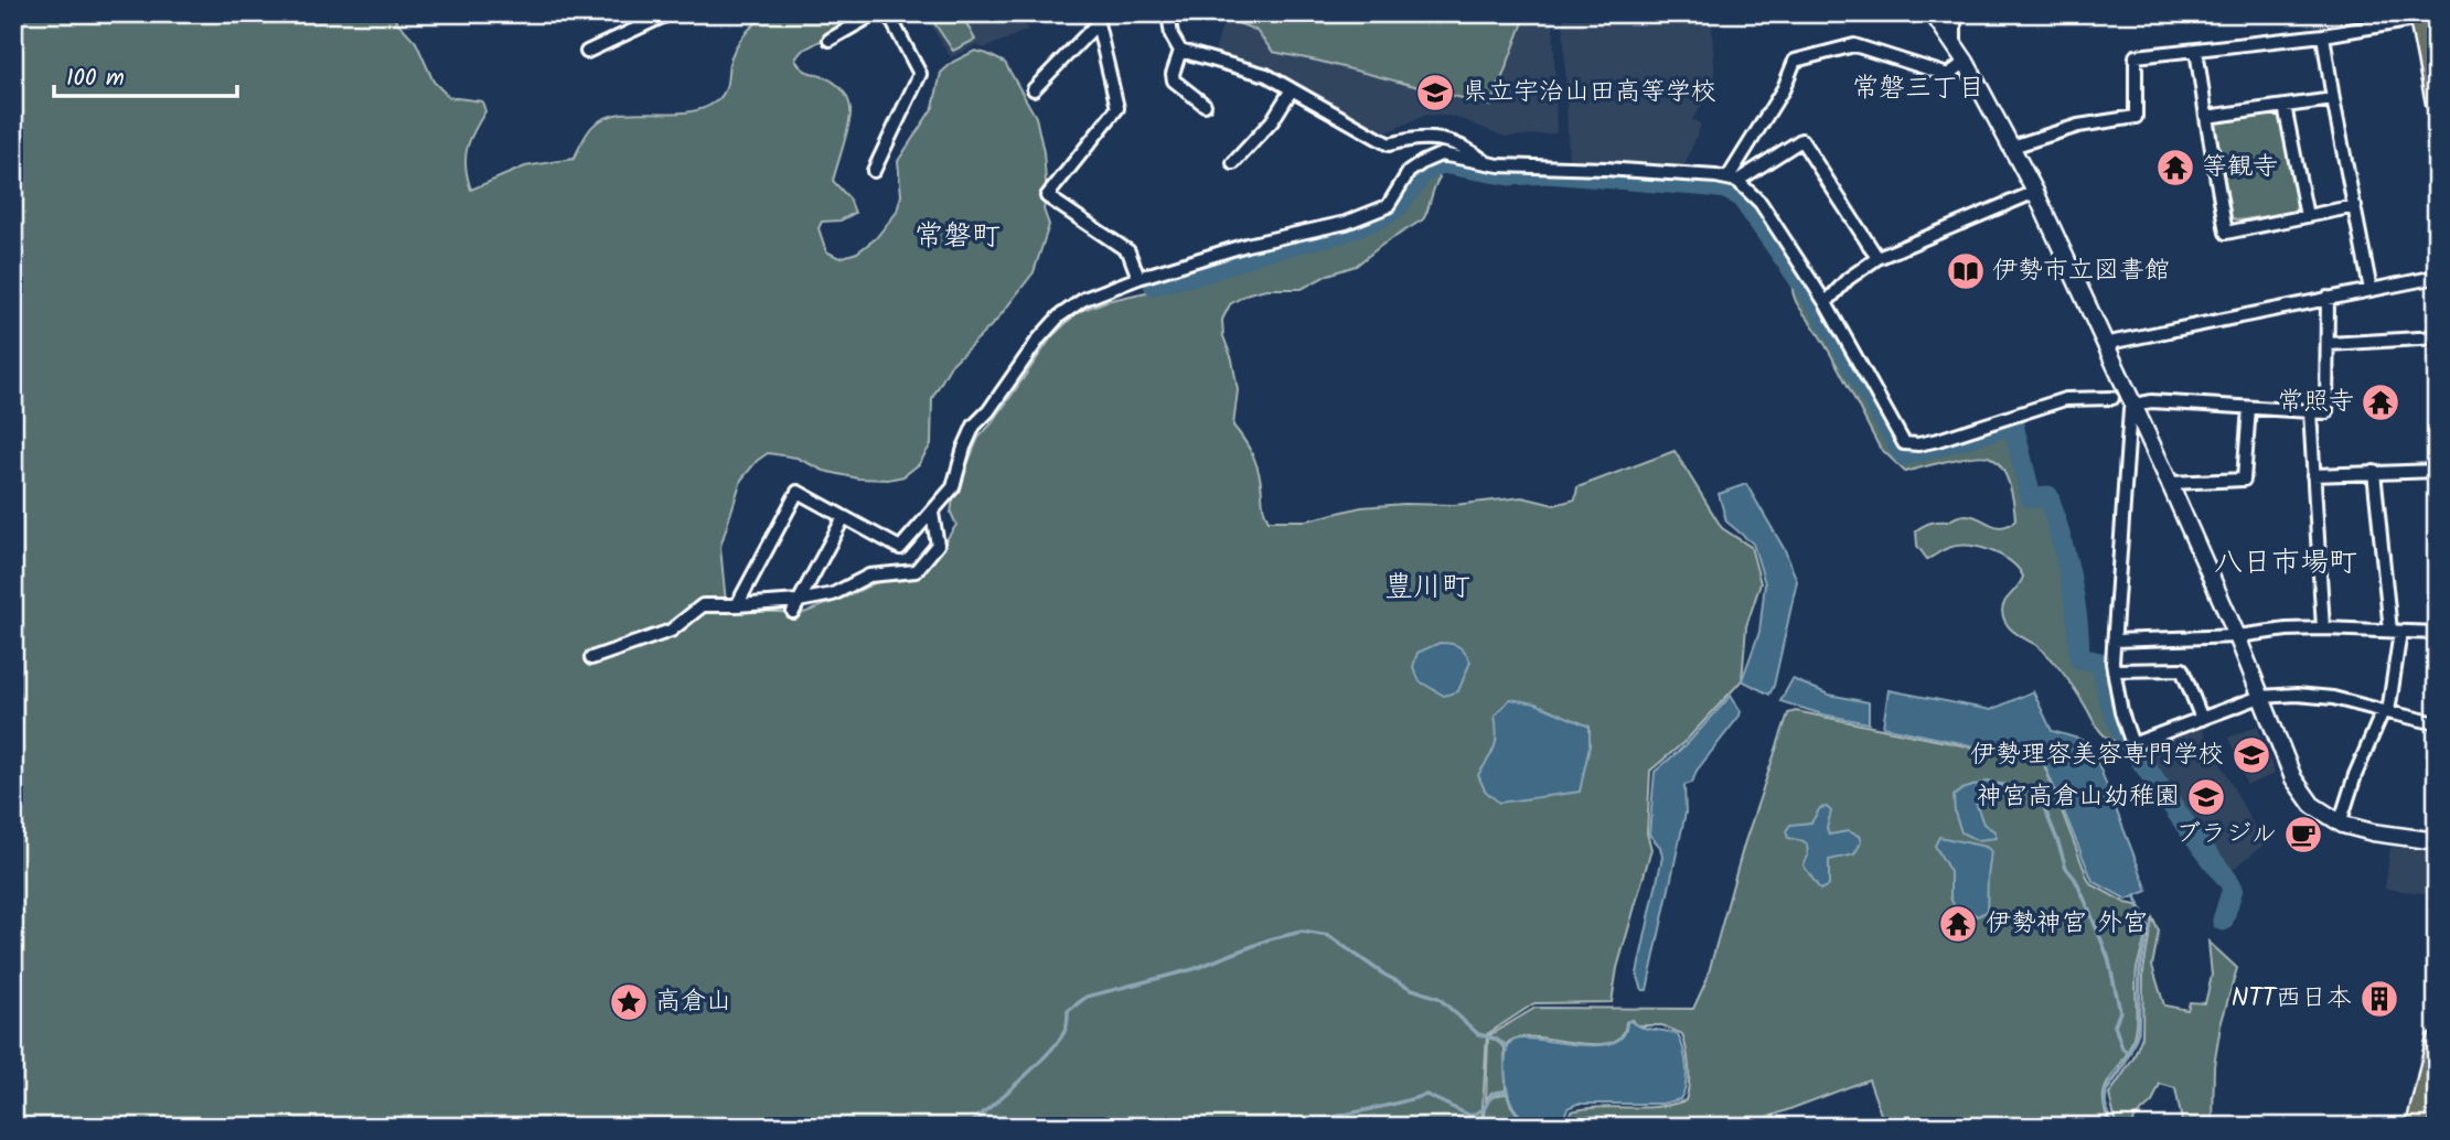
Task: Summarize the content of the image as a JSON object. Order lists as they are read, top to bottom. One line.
{"districts":["常磐三丁目","常磐町","八日市場町","豊川町"],"places":{"school or university":["県立宇治山田高等学校","伊勢理容美容専門学校","神宮高倉山幼稚園"],"temple":["等観寺","常照寺","伊勢神宮 外宮"],"library":["伊勢市立図書館"],"cafe":["ブラジル"],"building":["NTT西日本"],"place":["高倉山"]},"scale_bar":"100 m"}
